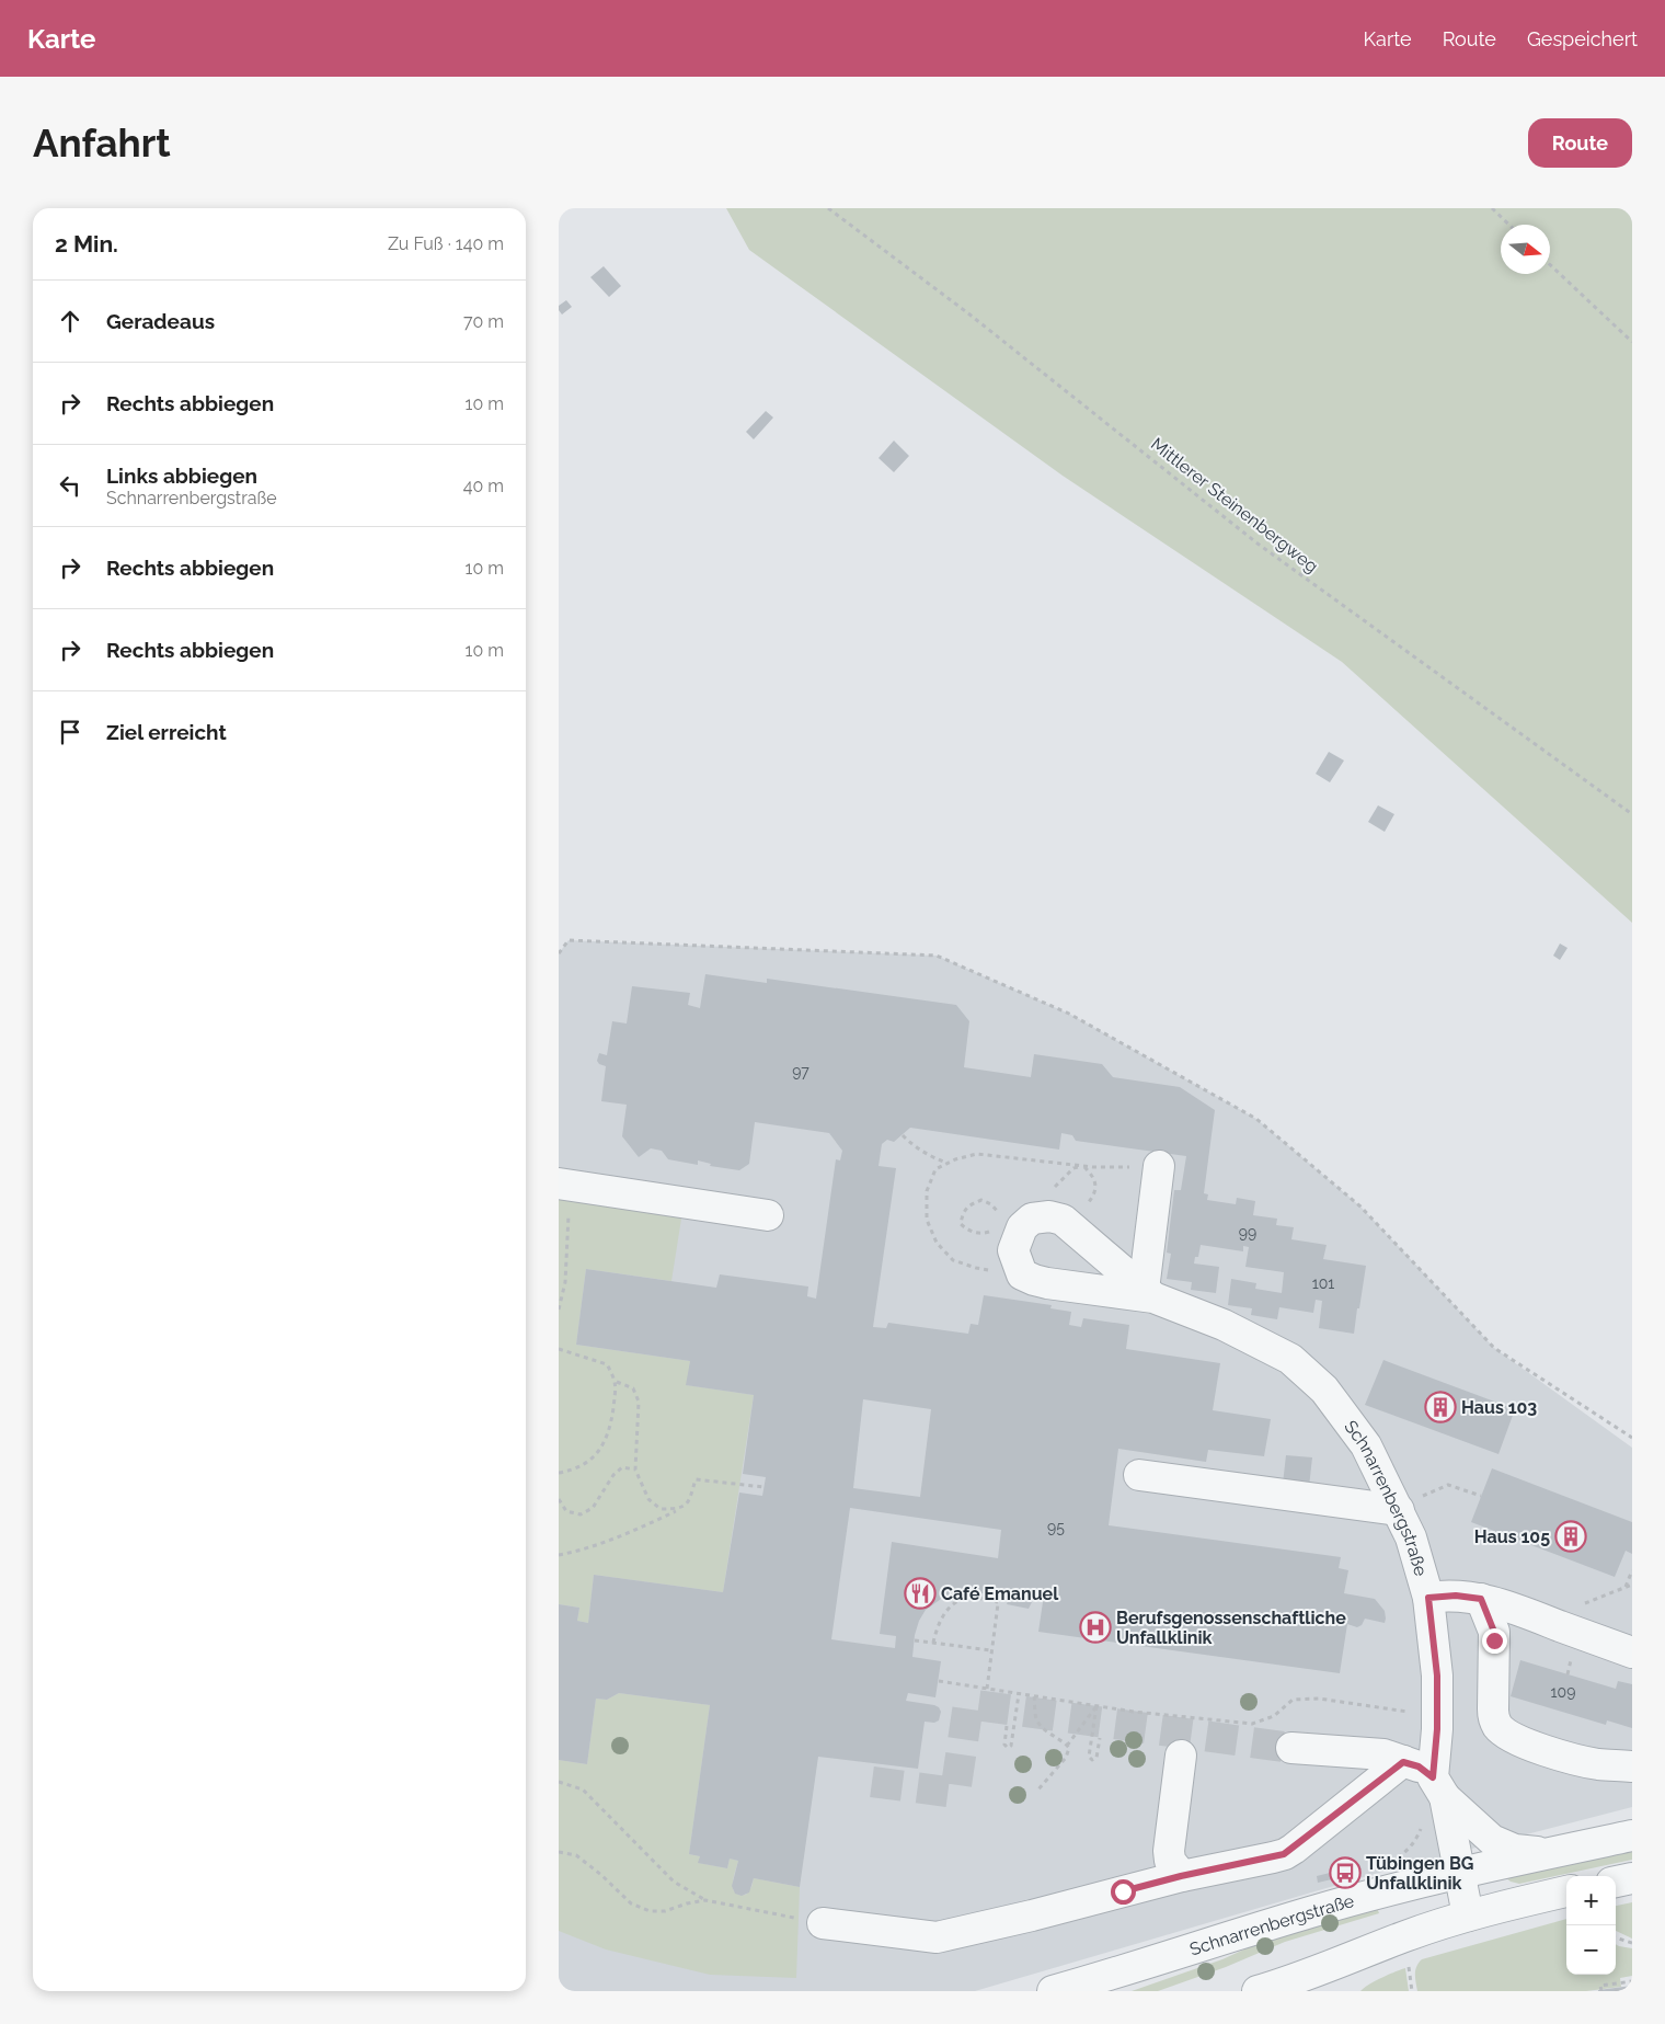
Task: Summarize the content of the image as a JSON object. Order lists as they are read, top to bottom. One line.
{"streets":{"street":["Schnarrenbergstraße"],"path":["Mittlerer Steinenbergweg"]},"places":{"building":["Haus 103","Haus 105"],"restaurant":["Café Emanuel"],"hospital":["Berufsgenossenschaftliche Unfallklinik"],"bus stop":["Tübingen BG Unfallklinik"]},"house_numbers":["97","99","101","95","109"],"north":"right","page":{"header":"Karte","nav":["Karte","Route","Gespeichert"],"buttons":"Route","title":"Anfahrt","heading":["2 Min.","Zu Fuß · 140 m"],"list":[["Geradeaus","70 m"],["Rechts abbiegen","10 m"],["Links abbiegen","Schnarrenbergstraße","40 m"],["Rechts abbiegen","10 m"],["Rechts abbiegen","10 m"],"Ziel erreicht"],"map_buttons":["+","−"]}}
